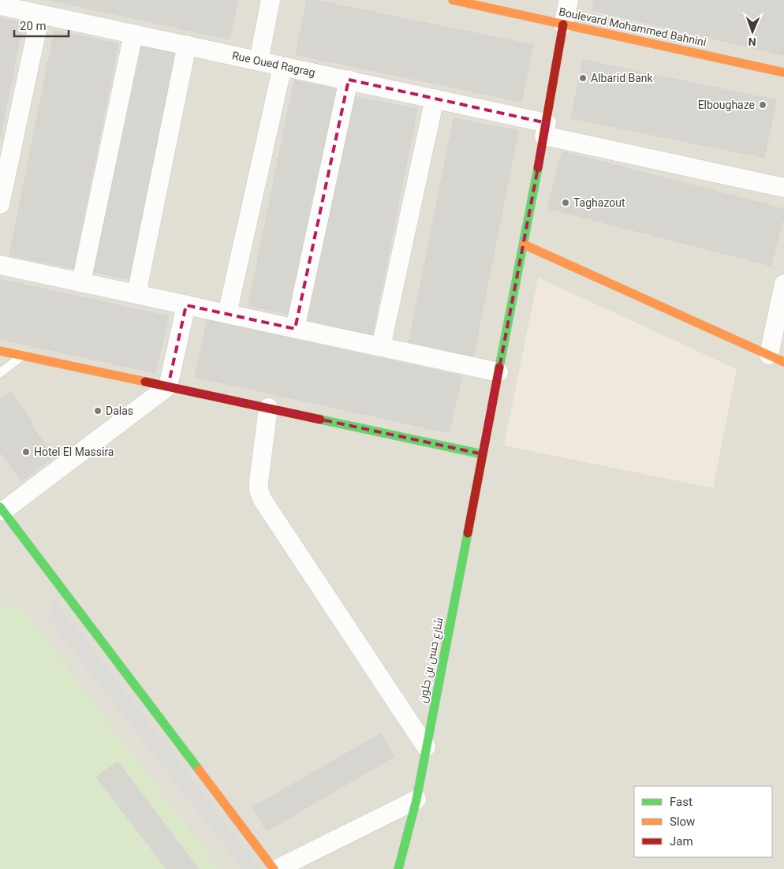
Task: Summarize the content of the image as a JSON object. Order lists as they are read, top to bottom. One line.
{"streets":{"street":["Boulevard Mohammed Bahnini","Rue Oued Ragrag","شارع حسن بن جلون"]},"crossings":[["Boulevard Mohammed Bahnini","شارع حسن بن جلون"],["Rue Oued Ragrag","شارع حسن بن جلون"]],"places":["Albarid Bank","Elboughaze","Taghazout","Dalas","Hotel El Massira"],"legend":["Fast","Slow","Jam"],"scale_bar":"20 m","north":"bottom"}
